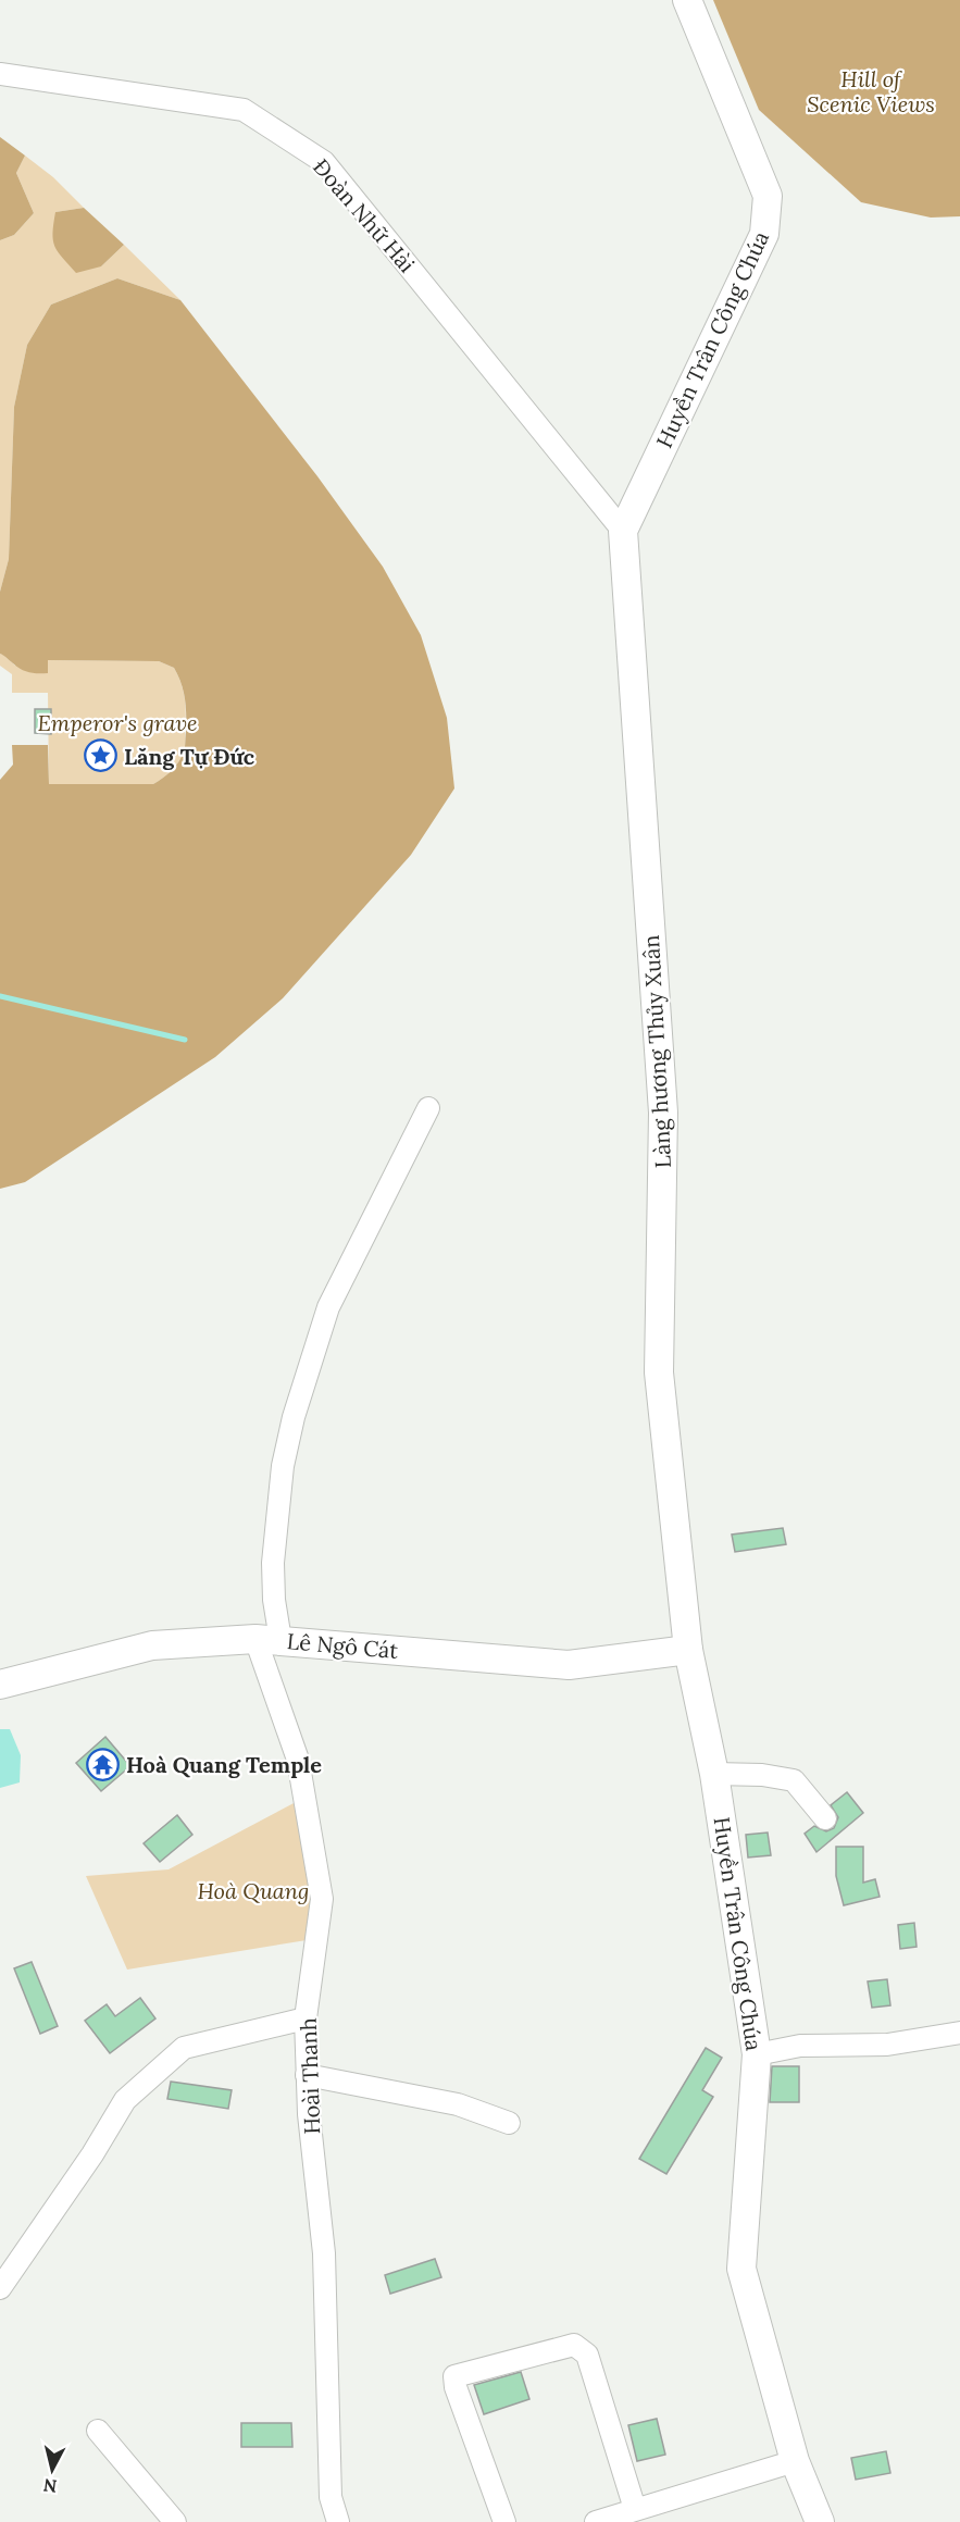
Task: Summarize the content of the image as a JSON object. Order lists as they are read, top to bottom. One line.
{"streets":{"street":["Đoàn Nhữ Hài","Huyền Trân Công Chúa","Làng hương Thủy Xuân","Lê Ngô Cát","Hoài Thanh"]},"crossings":[["Đoàn Nhữ Hài","Huyền Trân Công Chúa"],["Đoàn Nhữ Hài","Làng hương Thủy Xuân"],["Huyền Trân Công Chúa","Làng hương Thủy Xuân"],["Huyền Trân Công Chúa","Lê Ngô Cát"],["Làng hương Thủy Xuân","Lê Ngô Cát"],["Lê Ngô Cát","Hoài Thanh"]],"parks":["Hill of Scenic Views","Emperor's grave","Hoà Quang"],"places":{"place":["Lăng Tự Đức"],"temple":["Hoà Quang Temple"]},"north":"bottom"}
